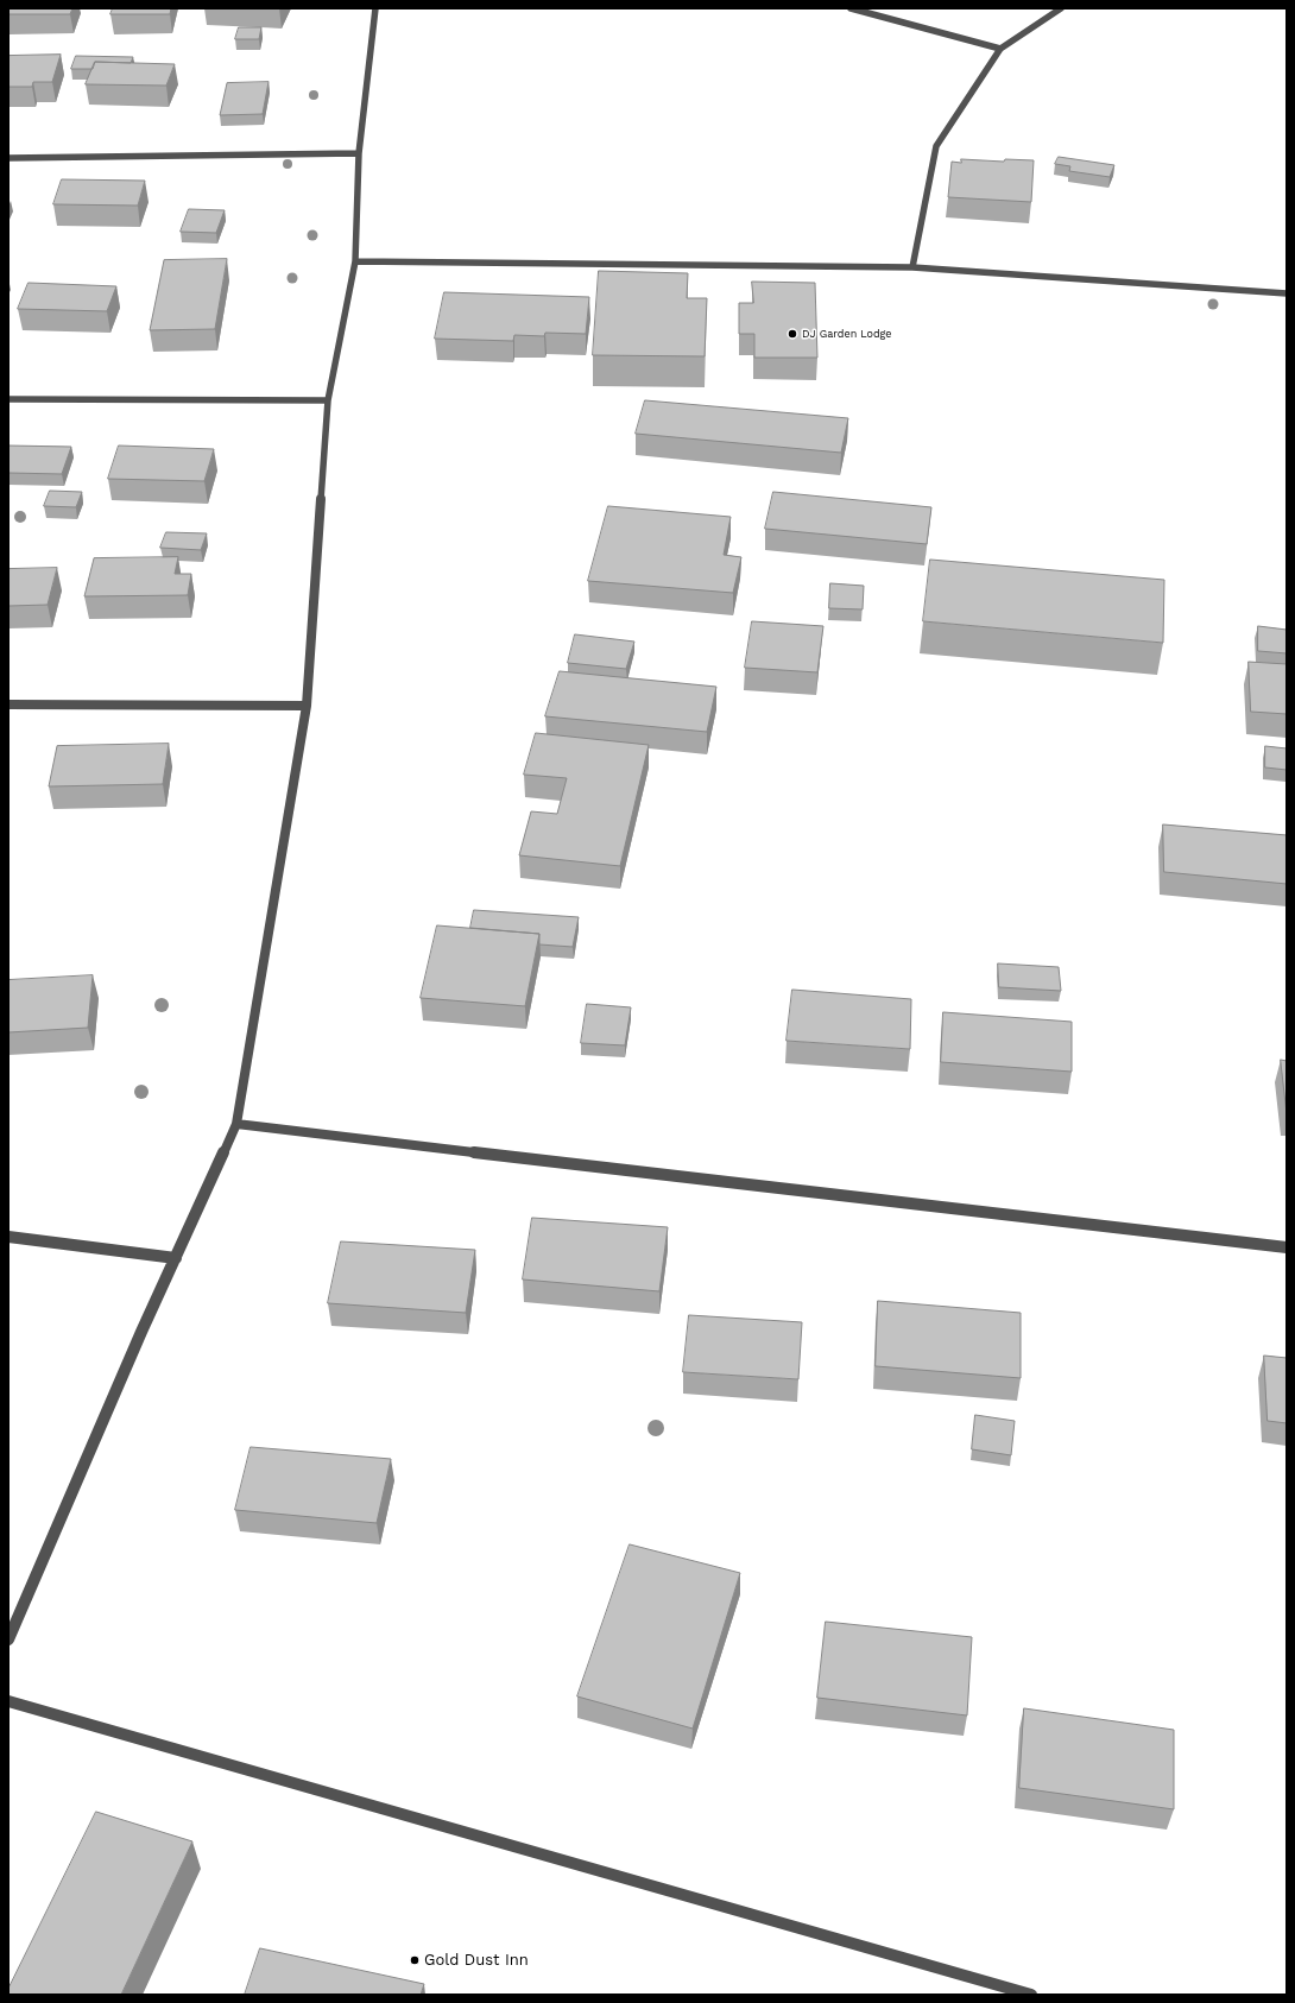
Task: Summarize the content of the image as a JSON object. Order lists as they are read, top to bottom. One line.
{"places":["DJ Garden Lodge","Gold Dust Inn"]}
